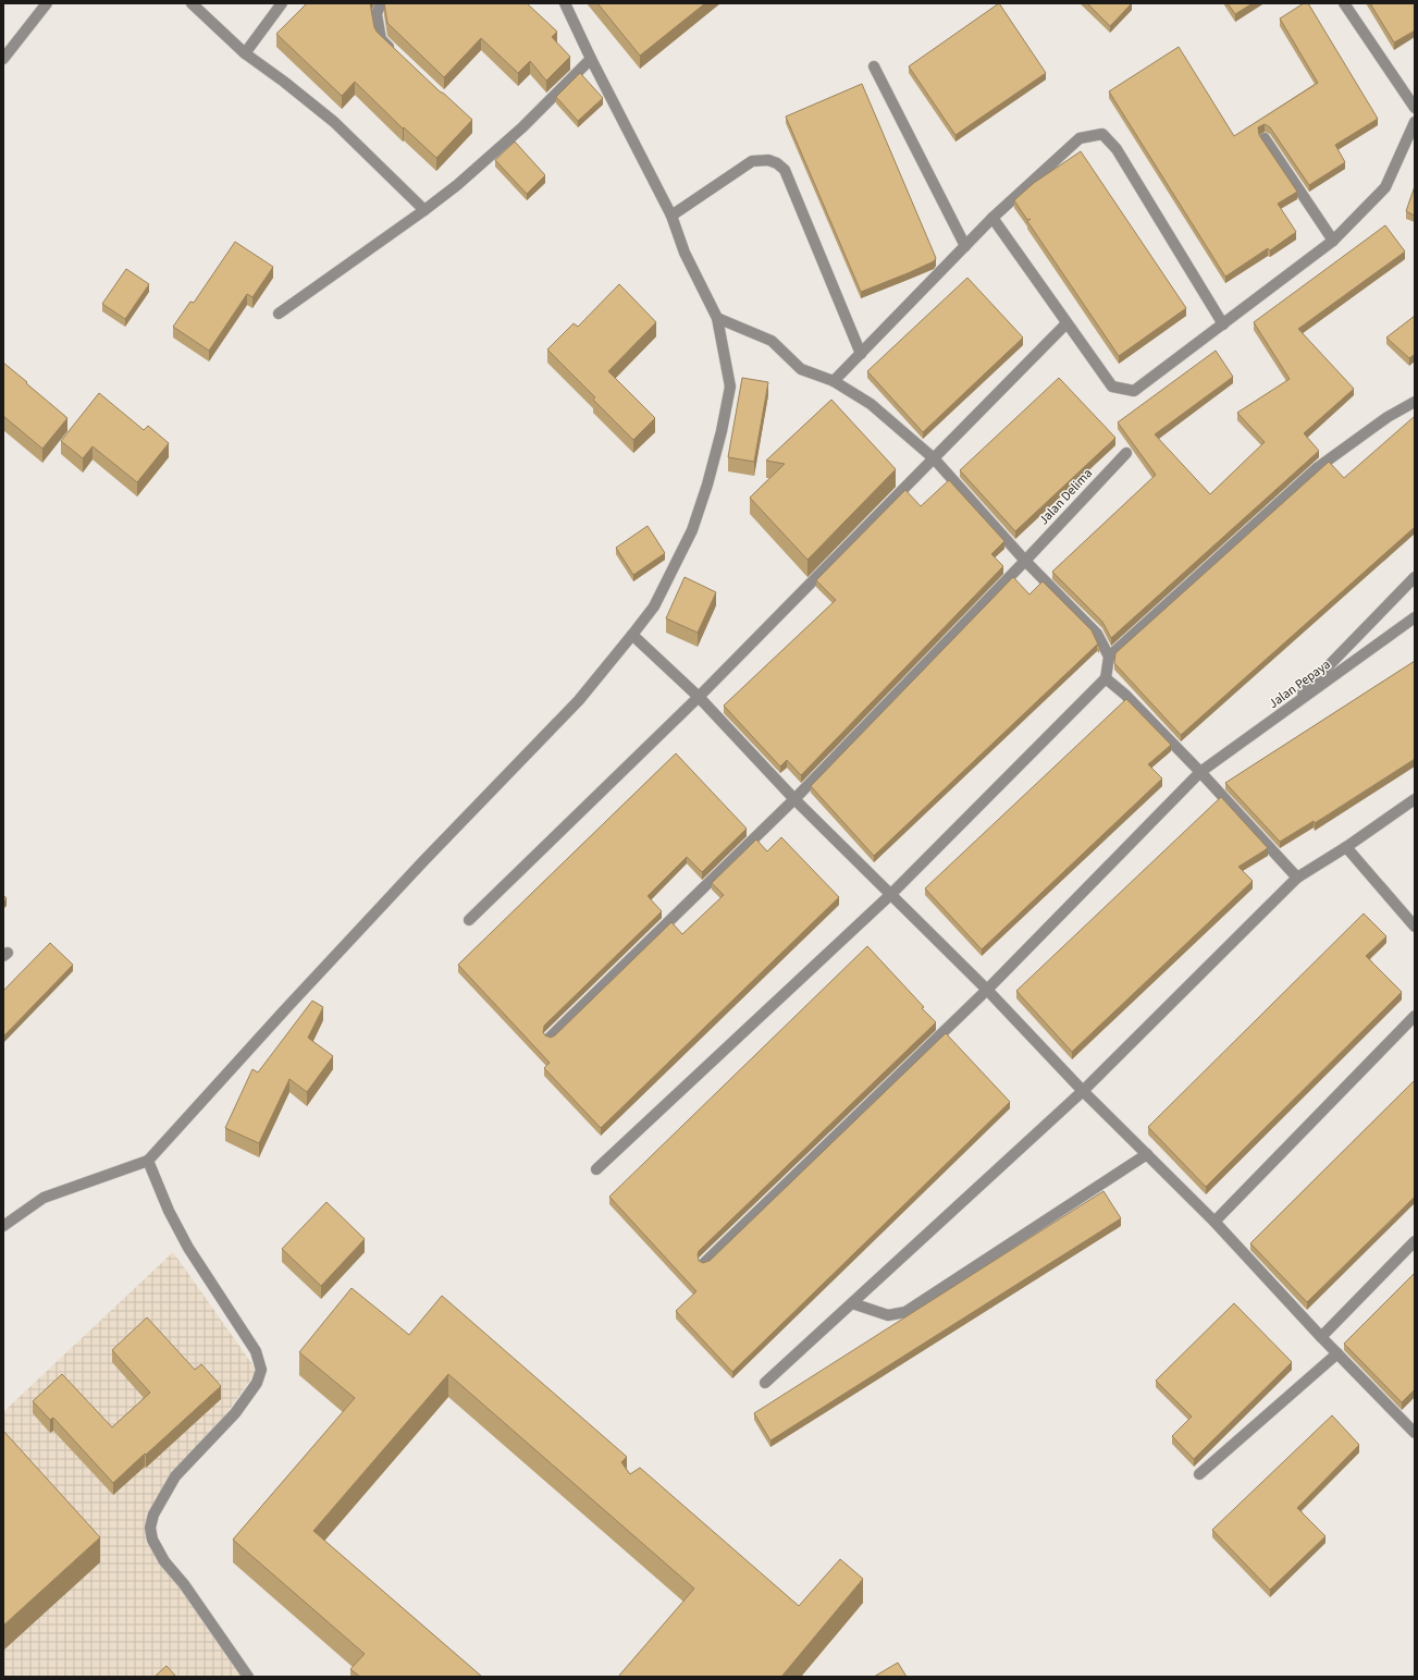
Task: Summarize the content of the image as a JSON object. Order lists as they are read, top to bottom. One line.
{"streets":{"street":["Jalan Delima","Jalan Pepaya"]}}
